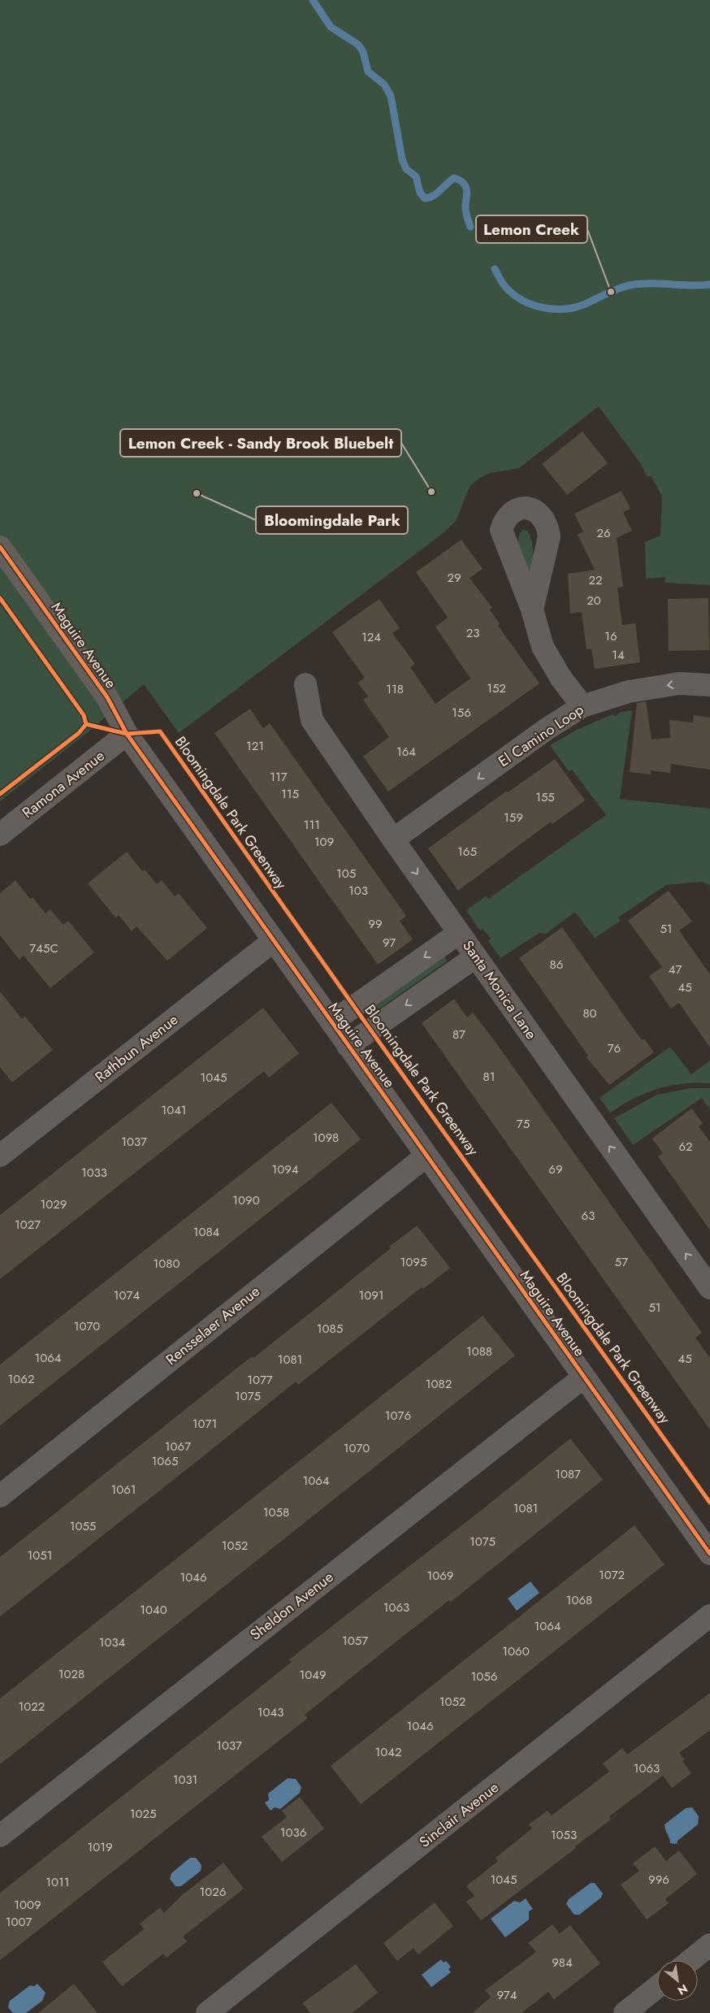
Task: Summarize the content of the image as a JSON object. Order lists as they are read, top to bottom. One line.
{"streets":{"street":["Maguire Avenue","El Camino Loop","Ramona Avenue","Santa Monica Lane","Rathbun Avenue","Rensselaer Avenue","Sheldon Avenue","Sinclair Avenue"],"cycle path":["Bloomingdale Park Greenway"]},"crossings":[["Maguire Avenue","Ramona Avenue"],["Maguire Avenue","Rathbun Avenue"],["Maguire Avenue","Rensselaer Avenue"],["Maguire Avenue","Sheldon Avenue"],["El Camino Loop","Santa Monica Lane"]],"one_way":["El Camino Loop"],"places":["Lemon Creek","Lemon Creek - Sandy Brook Bluebelt","Bloomingdale Park"],"house_numbers":["26","29","22","20","23","16","124","14","152","118","156","121","164","117","115","155","159","111","109","165","105","103","99","51","97","745C","86","47","45","80","87","76","81","1045","1041","75","1098","1037","62","1094","69","1033","1090","1029","63","1027","1084","1095","57","1080","1074","1091","51","1070","1085","1088","1064","45","1081","1062","1077","1082","1075","1076","1071","1067","1070","1065","1087","1064","1061","1081","1058","1055","1075","1052","1051","1072","1069","1046","1068","1063","1040","1064","1057","1034","1060","1028","1049","1056","1052","1022","1043","1046","1037","1042","1063","1031","1025","1036","1053","1019","1045","996","1011","1026","1009","1007","984","974"],"north":"bottom right"}
